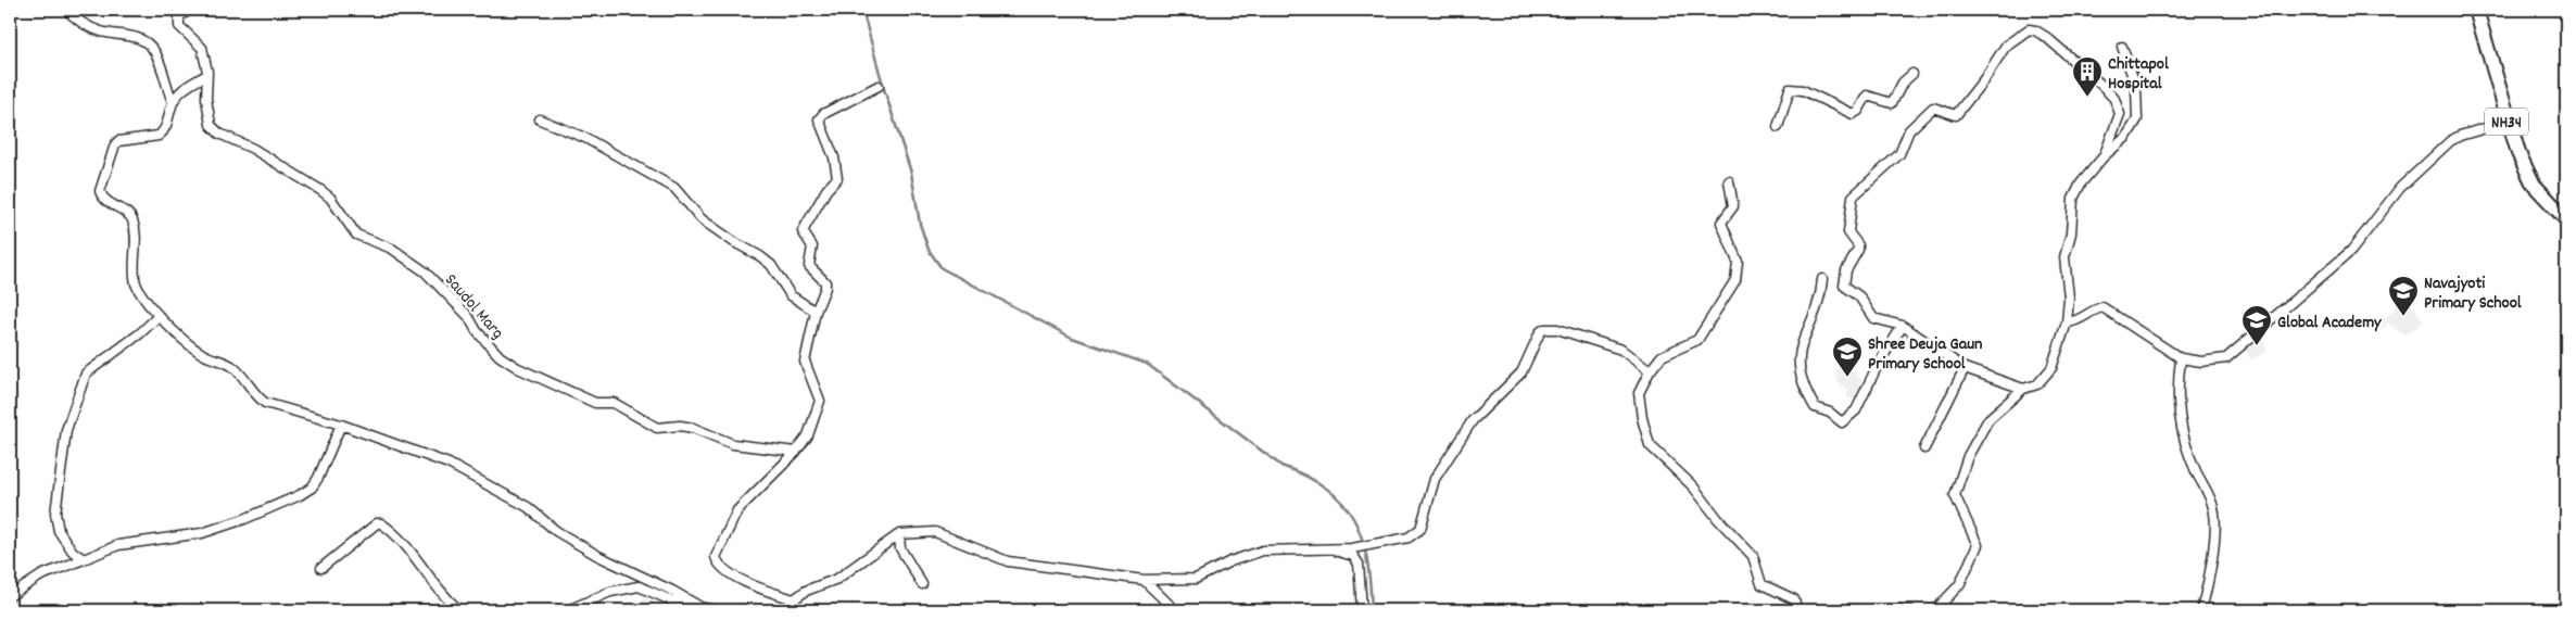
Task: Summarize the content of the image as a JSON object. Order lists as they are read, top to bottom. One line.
{"streets":{"highway":["NH34"],"street":["Saudol Marg"]},"places":{"building":["Chittapol Hospital"],"school or university":["Navajyoti Primary School","Global Academy","Shree Deuja Gaun Primary School"]}}
